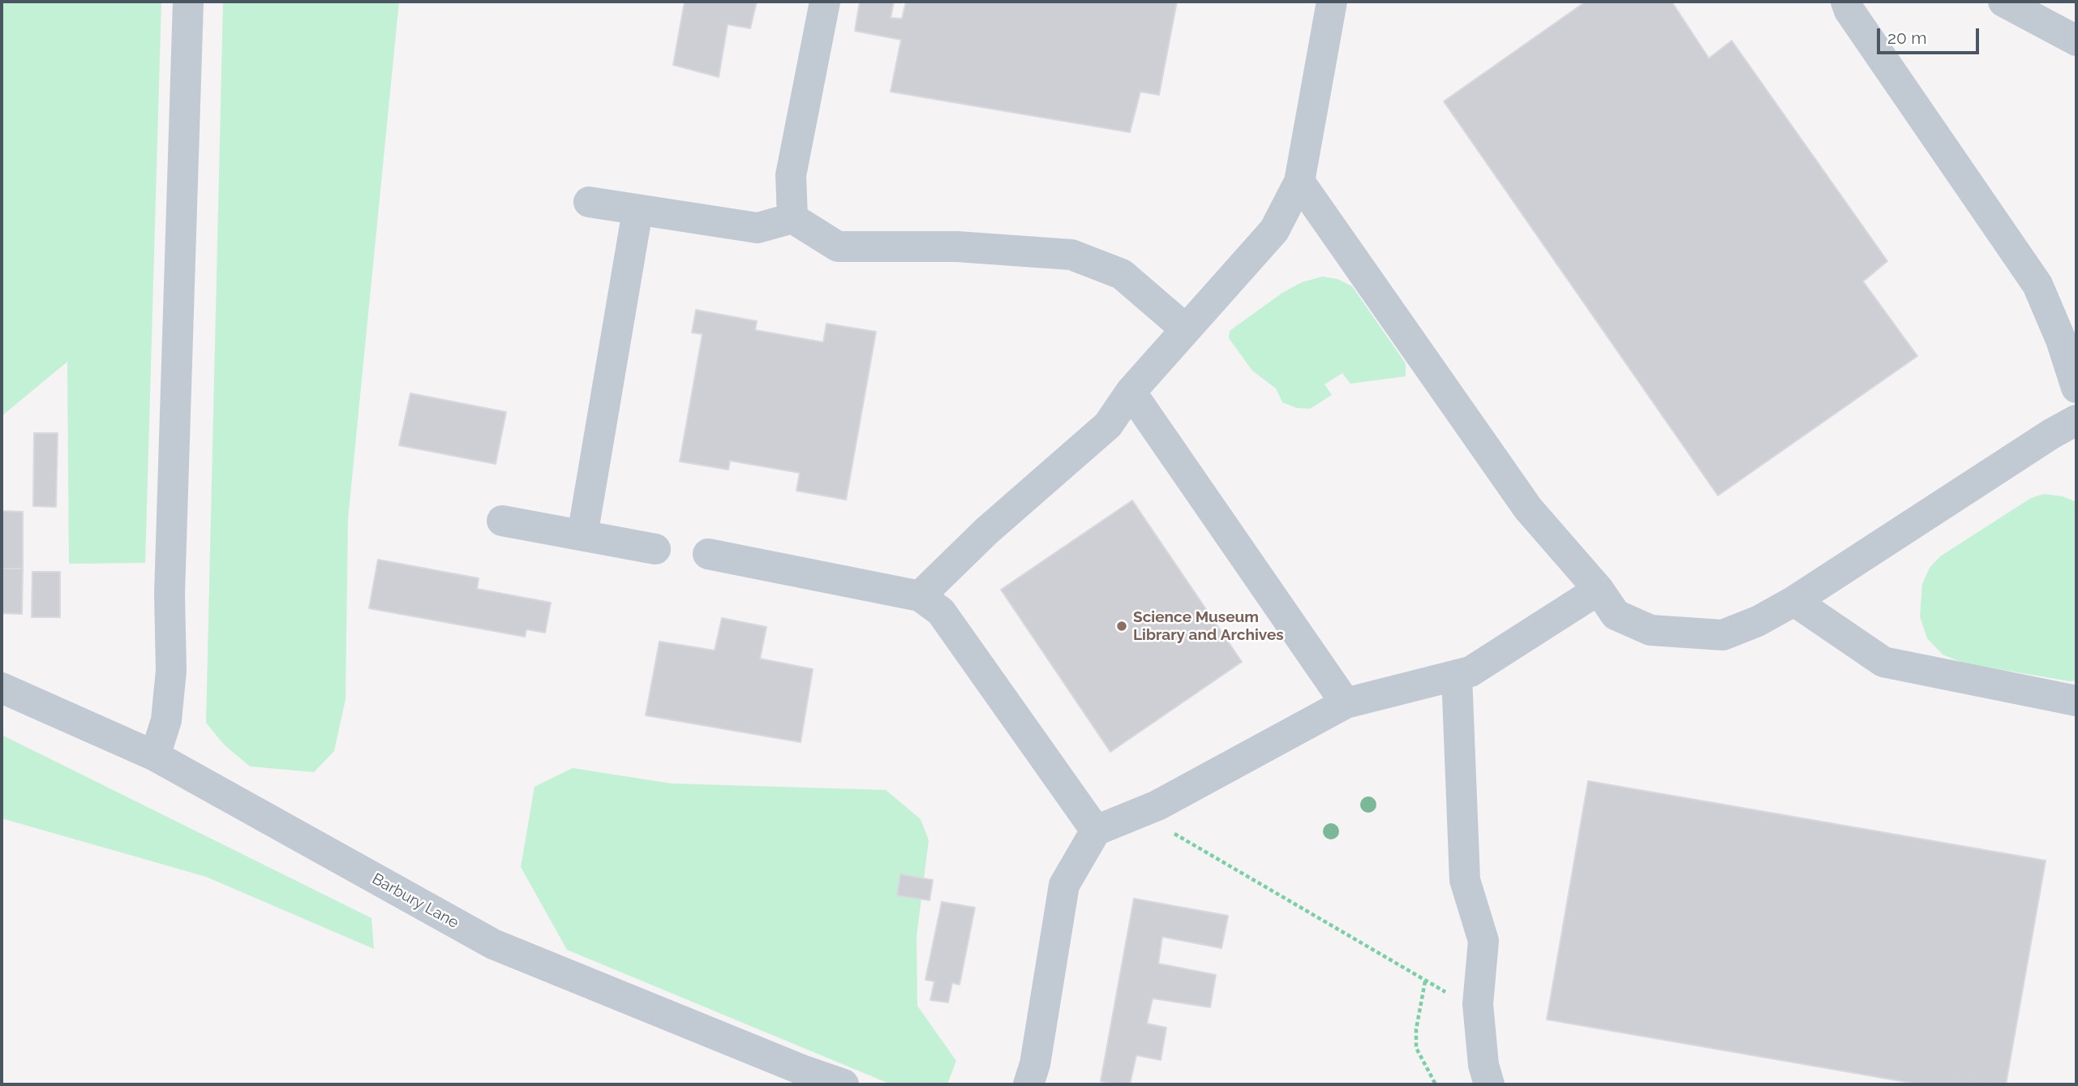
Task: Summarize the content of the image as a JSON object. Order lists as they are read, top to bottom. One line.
{"streets":{"street":["Barbury Lane"]},"places":["Science Museum Library and Archives"],"scale_bar":"20 m"}
